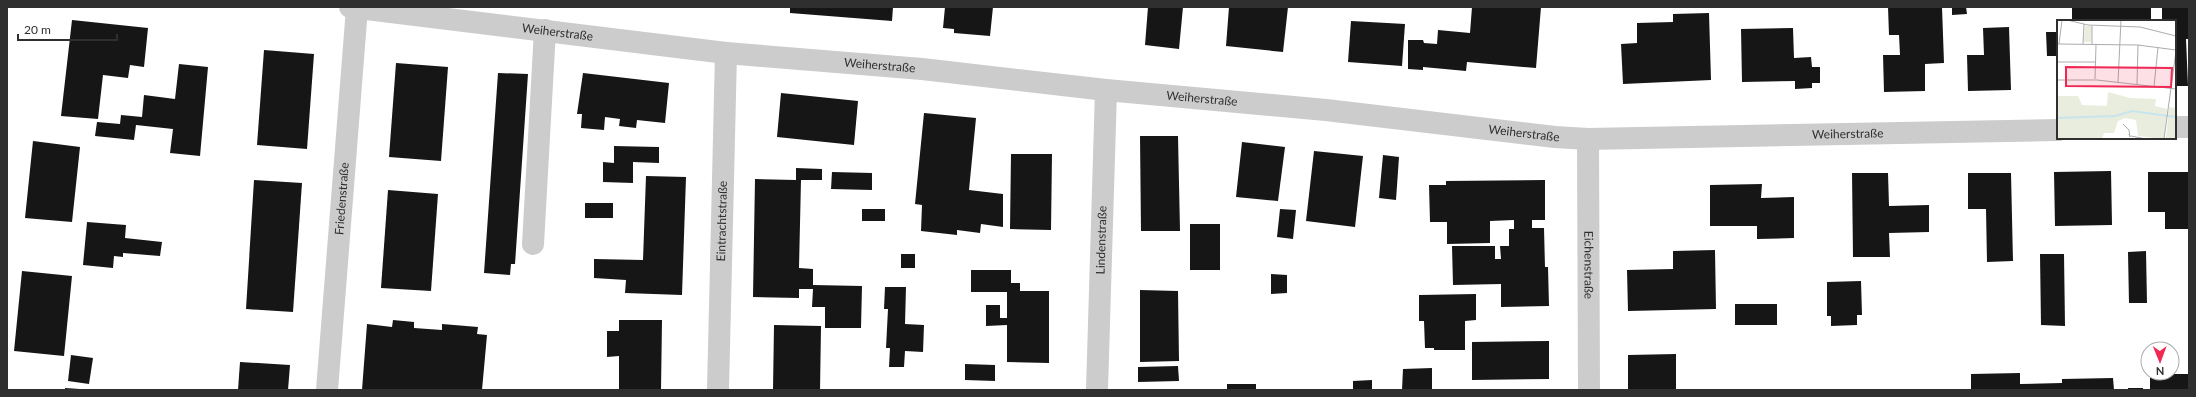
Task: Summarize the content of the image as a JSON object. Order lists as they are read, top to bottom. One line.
{"streets":{"street":["Weiherstraße","Friedenstraße","Eintrachtstraße","Lindenstraße","Eichenstraße"]},"crossings":[["Weiherstraße","Friedenstraße"],["Weiherstraße","Eintrachtstraße"],["Weiherstraße","Lindenstraße"],["Weiherstraße","Eichenstraße"]],"scale_bar":"20 m","north":"bottom"}
